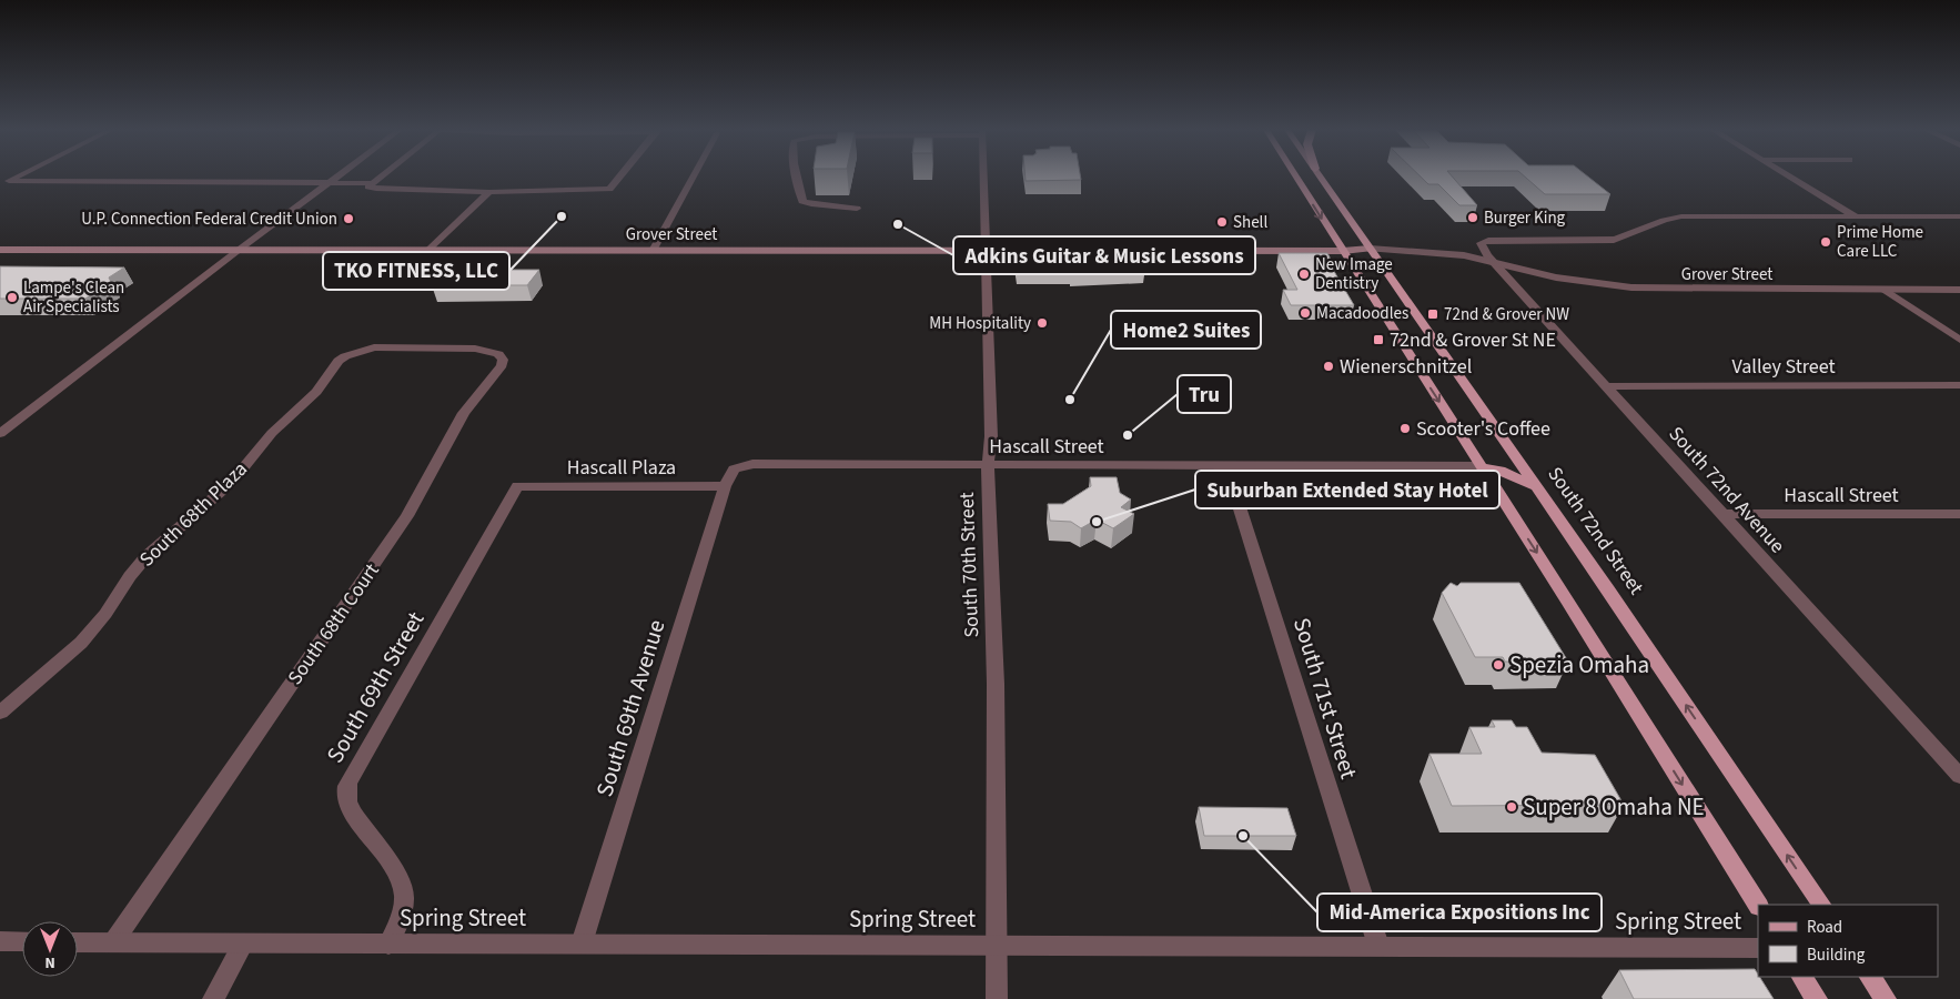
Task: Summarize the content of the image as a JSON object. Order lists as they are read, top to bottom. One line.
{"streets":{"main road":["Grover Street","South 72nd Street"],"street":["Valley Street","Hascall Street","Hascall Plaza","South 72nd Avenue","South 68th Plaza","South 70th Street","South 68th Court","South 69th Street","South 71st Street","South 69th Avenue","Spring Street"]},"crossings":[["Grover Street","South 72nd Avenue"],["Grover Street","South 72nd Street"],["Grover Street","South 70th Street"],["Valley Street","South 72nd Avenue"],["Hascall Street","Hascall Plaza"],["Hascall Street","South 72nd Avenue"],["Hascall Street","South 70th Street"],["Hascall Street","South 71st Street"],["Hascall Street","South 69th Avenue"],["Hascall Plaza","South 69th Street"],["Hascall Plaza","South 69th Avenue"],["South 68th Plaza","South 68th Court"],["South 70th Street","Spring Street"],["South 68th Court","Spring Street"],["South 69th Street","Spring Street"],["South 71st Street","Spring Street"],["South 69th Avenue","Spring Street"]],"places":{"other":["TKO FITNESS, LLC","Burger King","U.P. Connection Federal Credit Union","Shell","Adkins Guitar & Music Lessons","Prime Home Care LLC","New Image Dentistry","Lampe's Clean Air Specialists","Macadoodles","MH Hospitality","Wienerschnitzel","Home2 Suites","Scooter's Coffee","Tru","Suburban Extended Stay Hotel","Spezia Omaha","Super 8 Omaha NE","Mid-America Expositions Inc"],"transit":["72nd & Grover NW","72nd & Grover St NE"]},"legend":["Road","Building"],"north":"bottom"}
